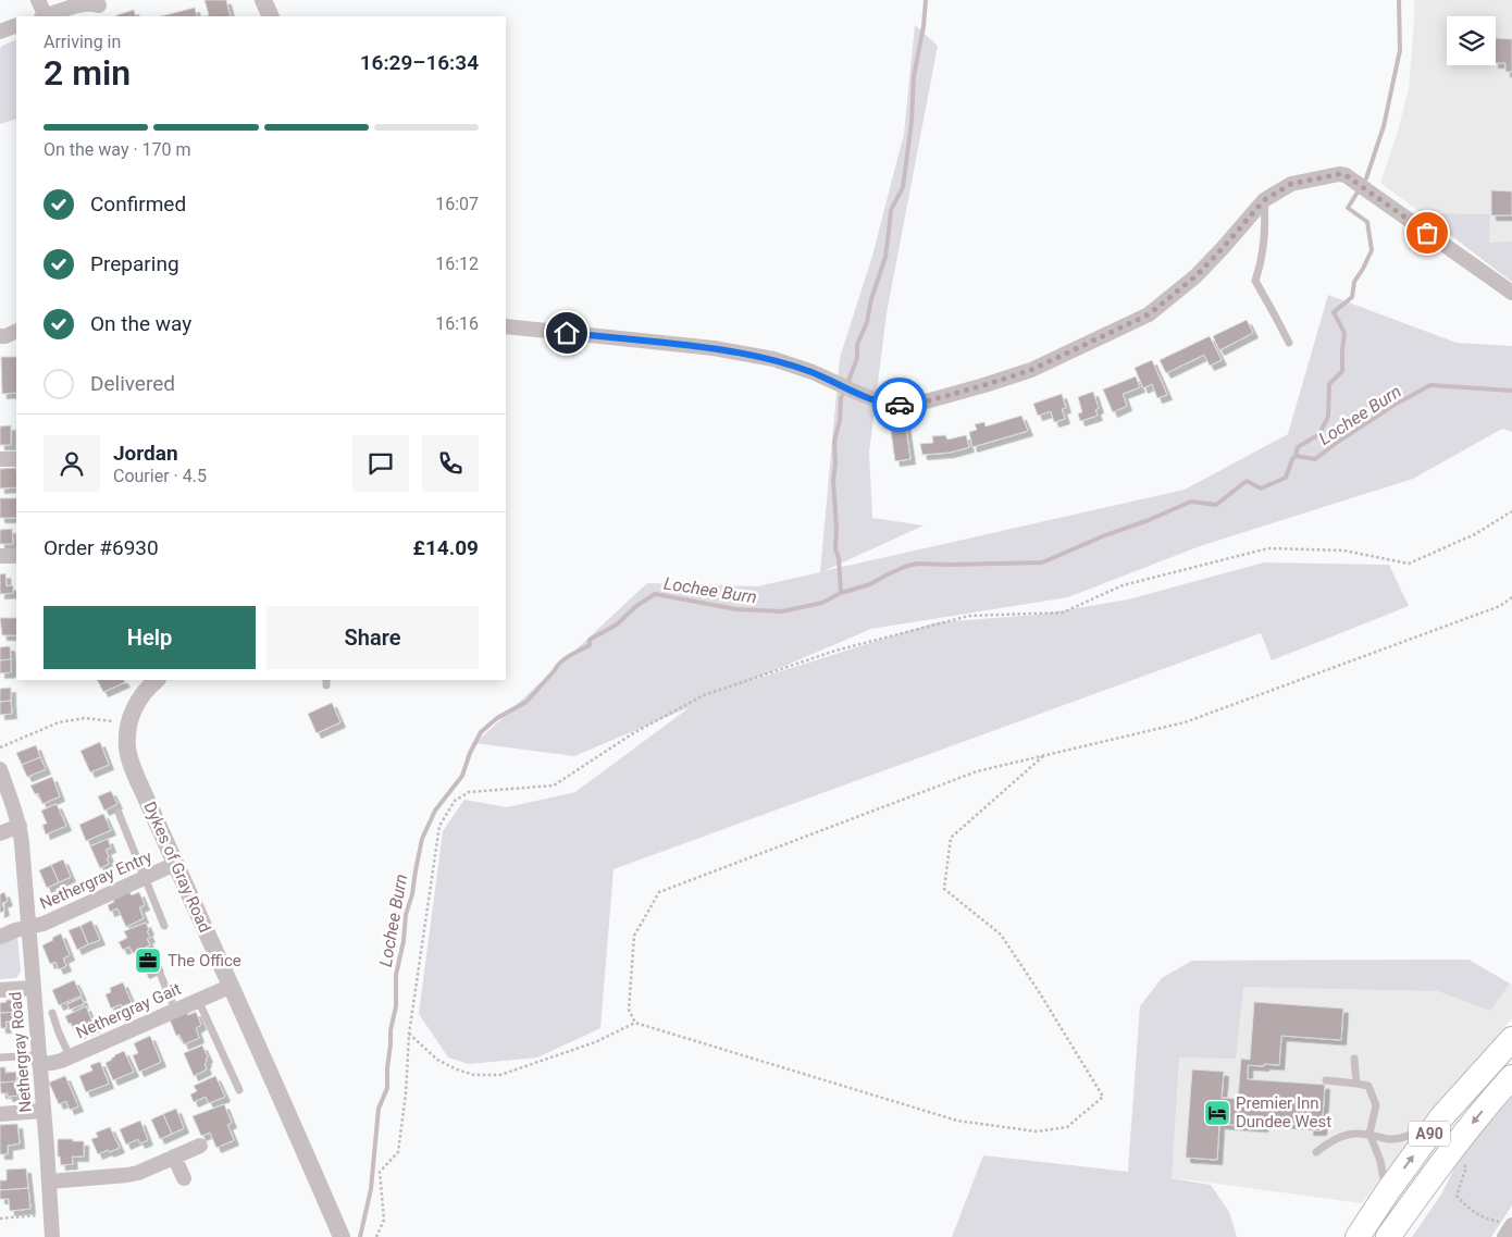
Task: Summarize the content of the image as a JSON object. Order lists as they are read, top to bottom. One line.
{"streets":{"highway":["A90"],"street":["Dykes of Gray Road","Nethergray Entry","Nethergray Gait","Nethergray Road"]},"crossings":[["Dykes of Gray Road","Nethergray Entry"],["Dykes of Gray Road","Nethergray Gait"],["Nethergray Entry","Nethergray Road"],["Nethergray Gait","Nethergray Road"]],"water":["Lochee Burn"],"places":{"office":["The Office"],"hotel":["Premier Inn Dundee West"]},"page":{"heading":["2 min","Arriving in","16:29–16:34"],"panel":["Jordan","Courier · 4.5","Order #6930","£14.09"],"bar":"On the way · 170 m","list":[["Confirmed","16:07"],["Preparing","16:12"],["On the way","16:16"],"Delivered"],"buttons":["Help","Share"]}}
